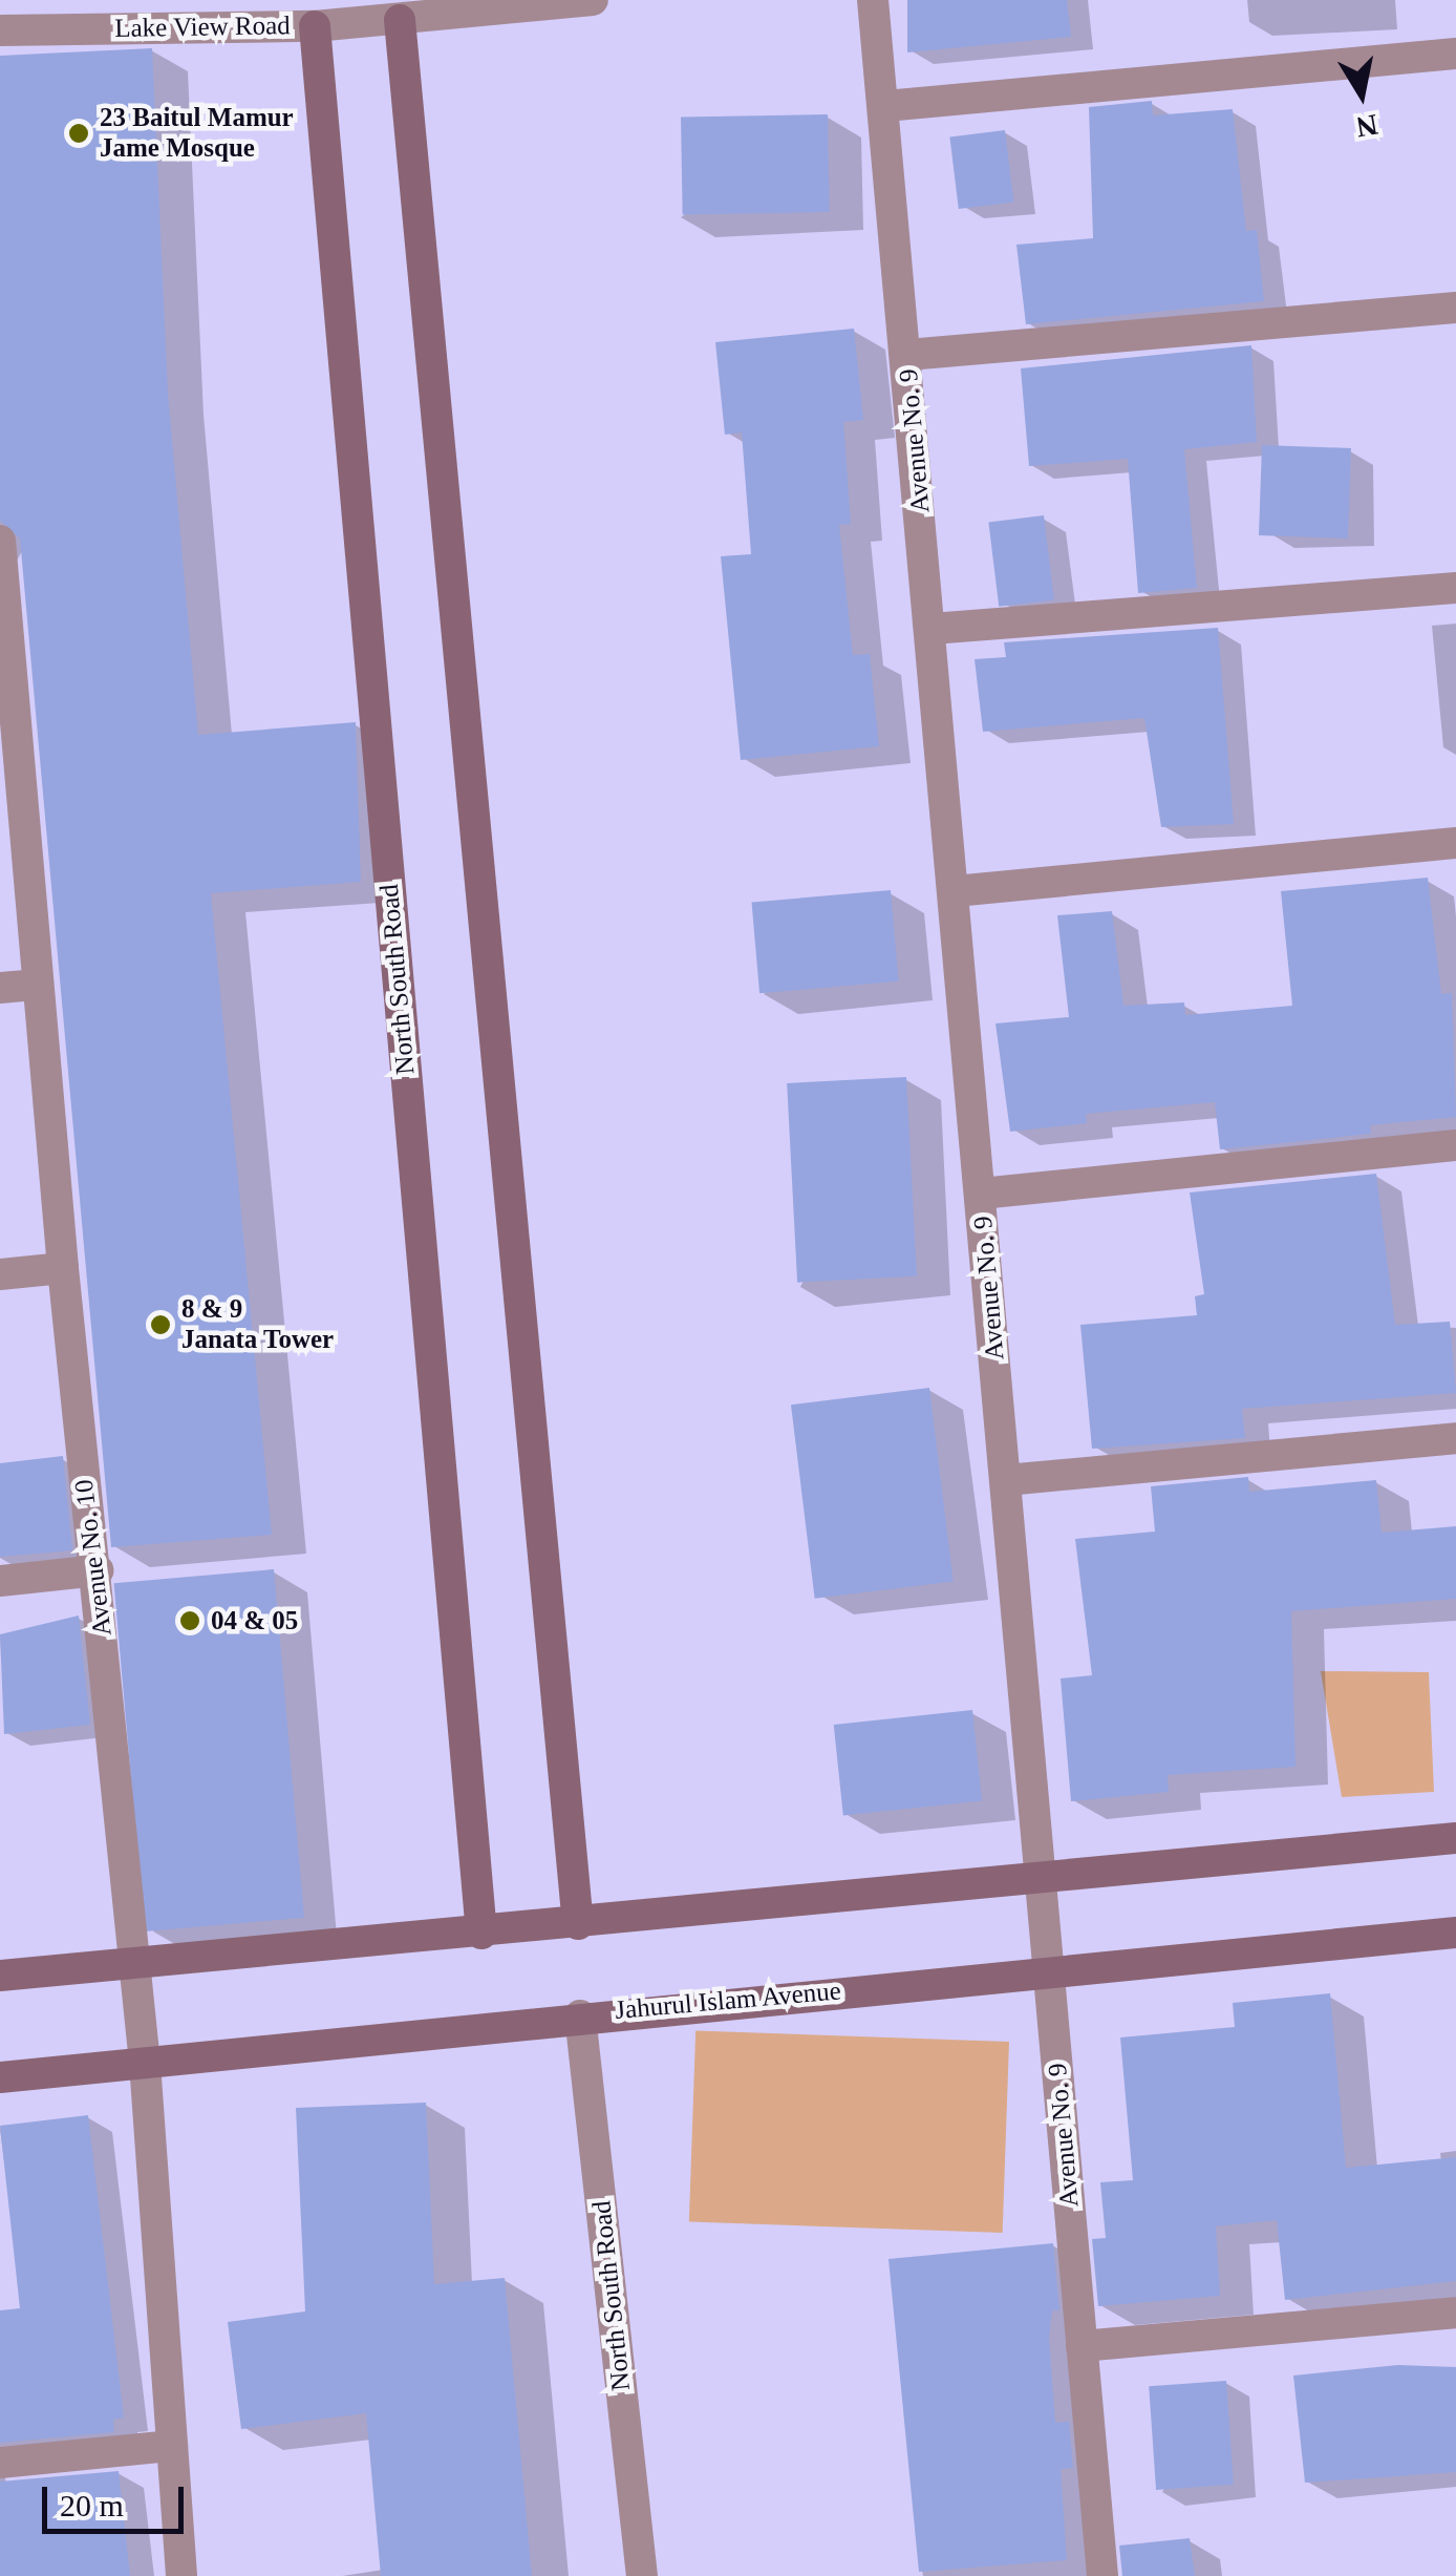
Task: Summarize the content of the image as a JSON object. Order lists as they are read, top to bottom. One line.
{"streets":{"street":["Lake View Road","Avenue No. 9","North South Road","Avenue No. 10","Jahurul Islam Avenue"]},"crossings":[["Lake View Road","North South Road"],["Avenue No. 9","Jahurul Islam Avenue"],["North South Road","Jahurul Islam Avenue"],["Avenue No. 10","Jahurul Islam Avenue"]],"places":["23 Baitul Mamur Jame Mosque","8 & 9 Janata Tower","04 & 05"],"scale_bar":"20 m","north":"bottom"}
